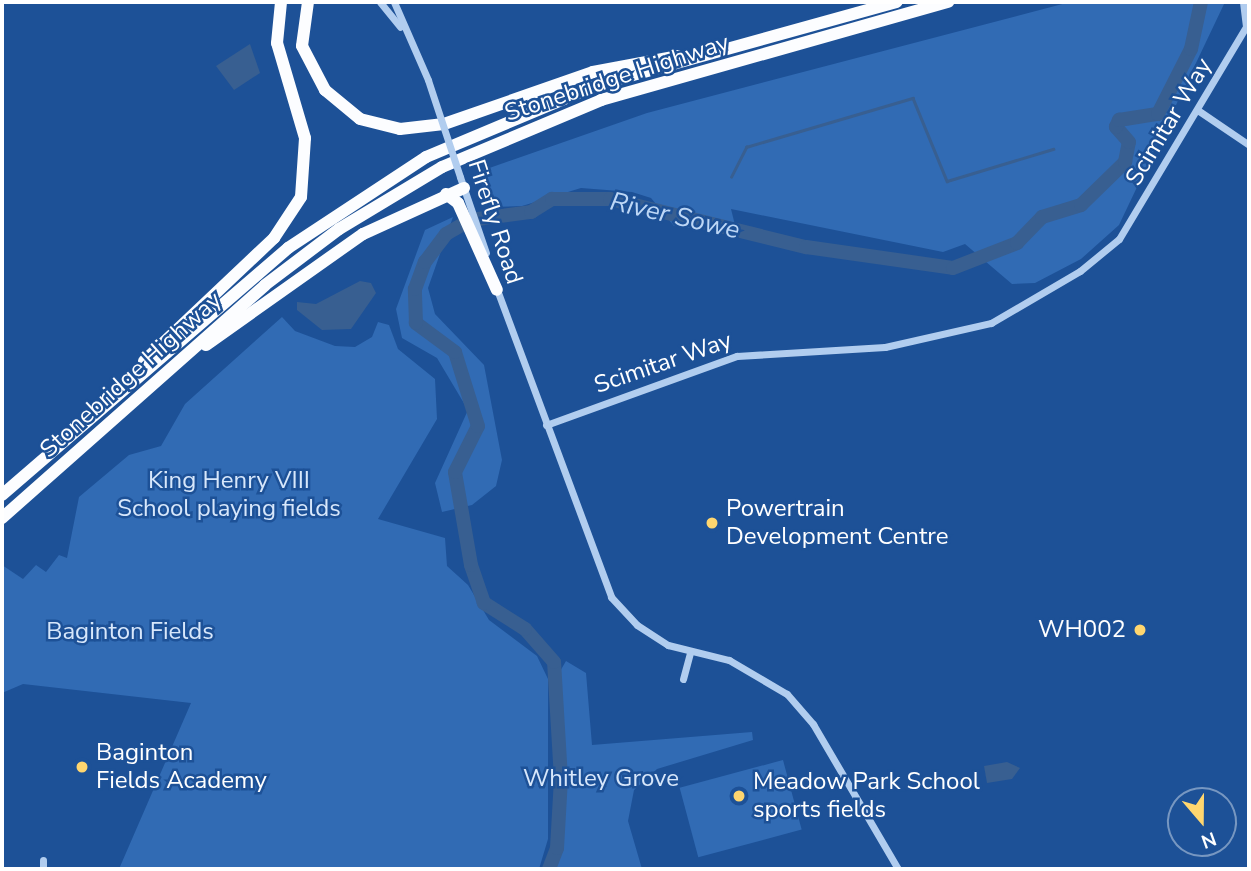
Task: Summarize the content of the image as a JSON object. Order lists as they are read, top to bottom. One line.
{"streets":{"highway":["Stonebridge Highway"],"street":["Scimitar Way","Firefly Road"]},"crossings":[["Scimitar Way","Firefly Road"]],"water":["River Sowe"],"parks":["King Henry VIII School playing fields","Baginton Fields","Whitley Grove"],"places":["Powertrain Development Centre","WH002","Baginton Fields Academy","Meadow Park School sports fields"],"north":"bottom"}
